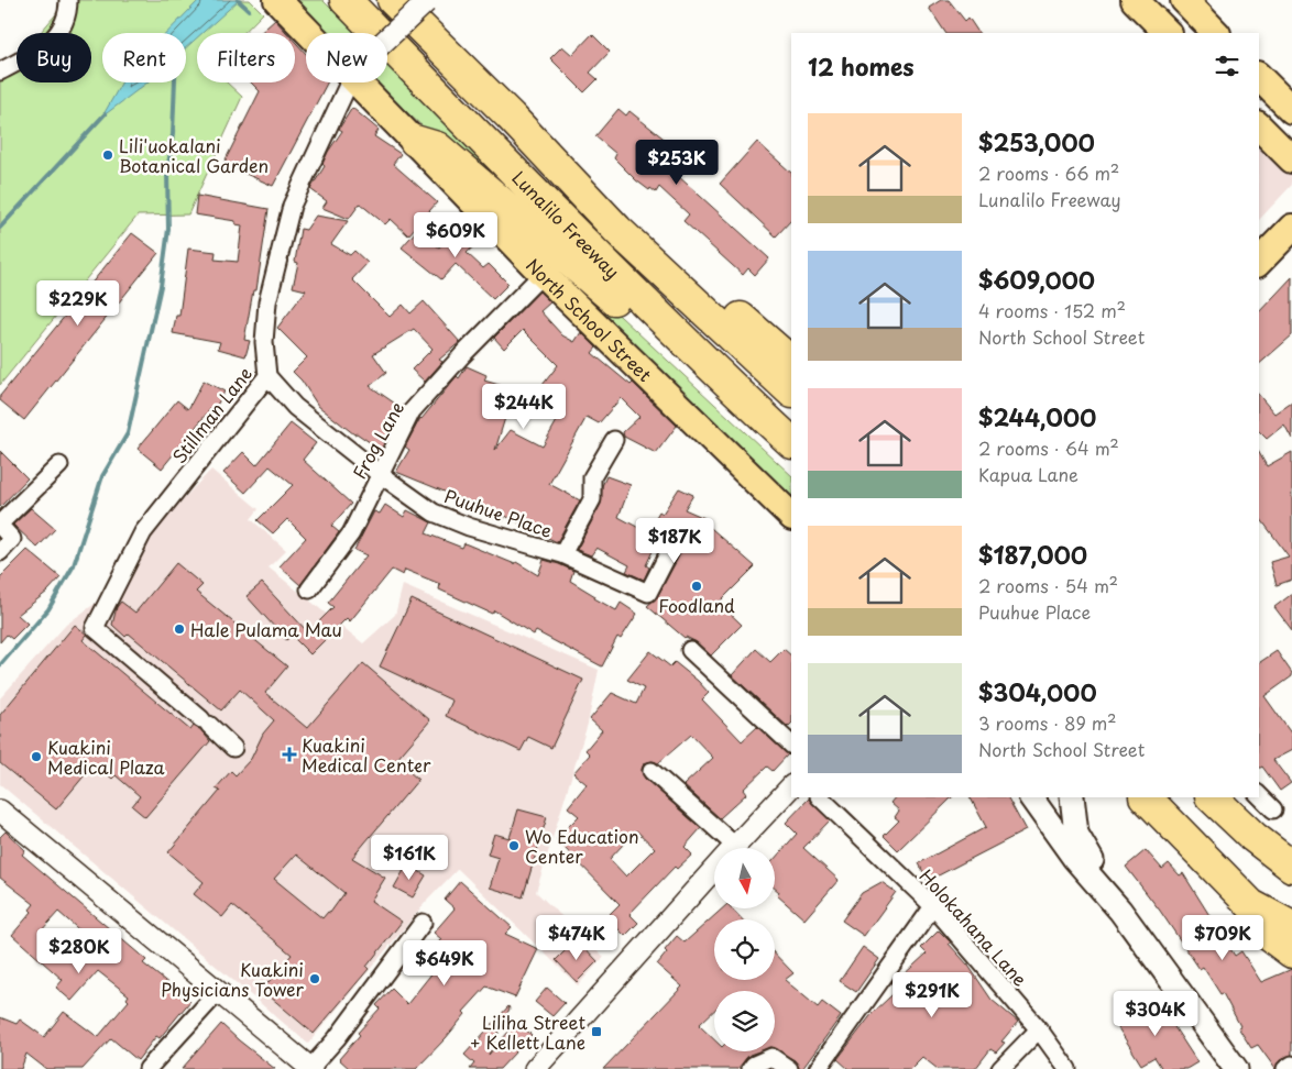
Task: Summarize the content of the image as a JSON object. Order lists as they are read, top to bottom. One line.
{"streets":{"highway":["Lunalilo Freeway"],"main road":["North School Street"],"street":["Stillman Lane","Frog Lane","Puuhue Place","Holokahana Lane"]},"crossings":[["North School Street","Frog Lane"],["Stillman Lane","Puuhue Place"],["Frog Lane","Puuhue Place"]],"places":{"other":["Lili'uokalani Botanical Garden","Foodland","Hale Pulama Mau","Kuakini Medical Plaza","Wo Education Center","Kuakini Physicians Tower"],"health":["Kuakini Medical Center"],"transit":["Liliha Street + Kellett Lane"]},"north":"bottom","page":{"chip":["Buy","Rent","Filters","New"],"heading":"12 homes","list":[{"name":"$253,000","note":"2 rooms · 66 m² · Lunalilo Freeway"},{"name":"$609,000","note":"4 rooms · 152 m² · North School Street"},{"name":"$244,000","note":"2 rooms · 64 m² · Kapua Lane"},{"name":"$187,000","note":"2 rooms · 54 m² · Puuhue Place"},{"name":"$304,000","note":"3 rooms · 89 m² · North School Street"}],"price":["$253K","$609K","$229K","$244K","$187K","$161K","$474K","$709K","$280K","$649K","$291K","$304K"]}}
